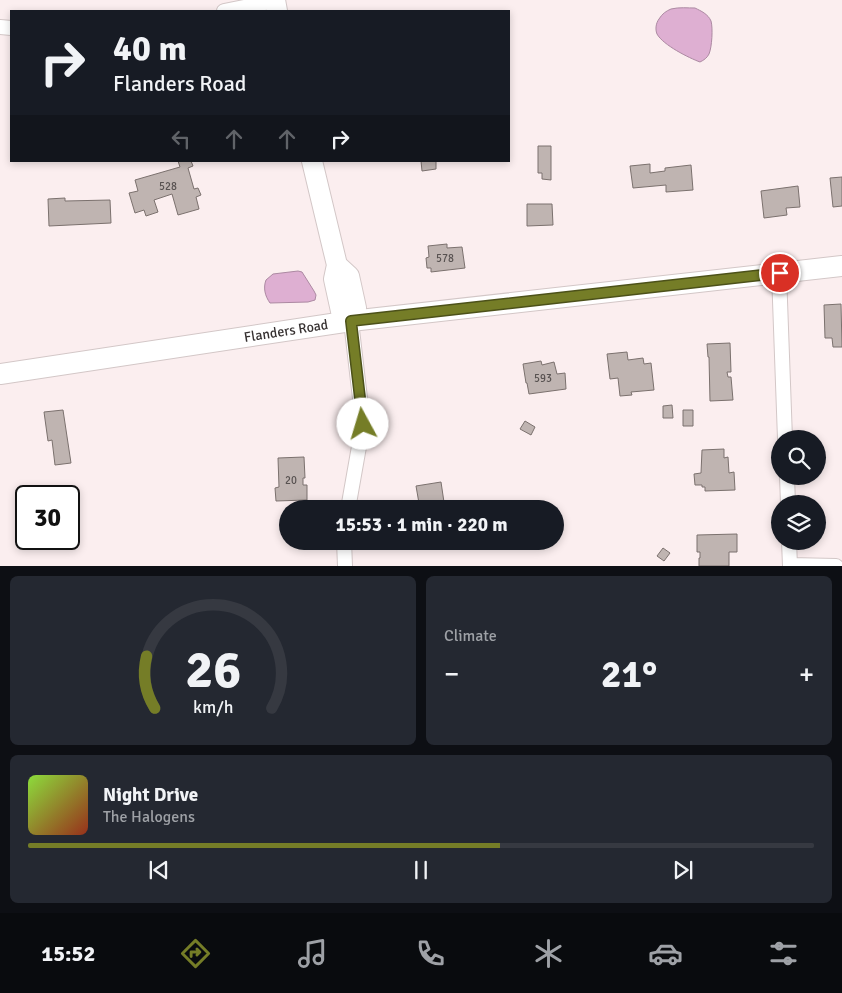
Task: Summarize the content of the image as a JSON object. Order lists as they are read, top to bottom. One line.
{"streets":{"street":["Flanders Road"]},"house_numbers":["528","578","593","20"],"page":{"turn":["40 m","Flanders Road"],"limit":"30","trip":"15:53 · 1 min · 220 m","tile":"Climate","heat":["−","21°","+"],"song":["Night Drive","The Halogens"],"tabs":"15:52","gauge":["26","km/h"]}}
